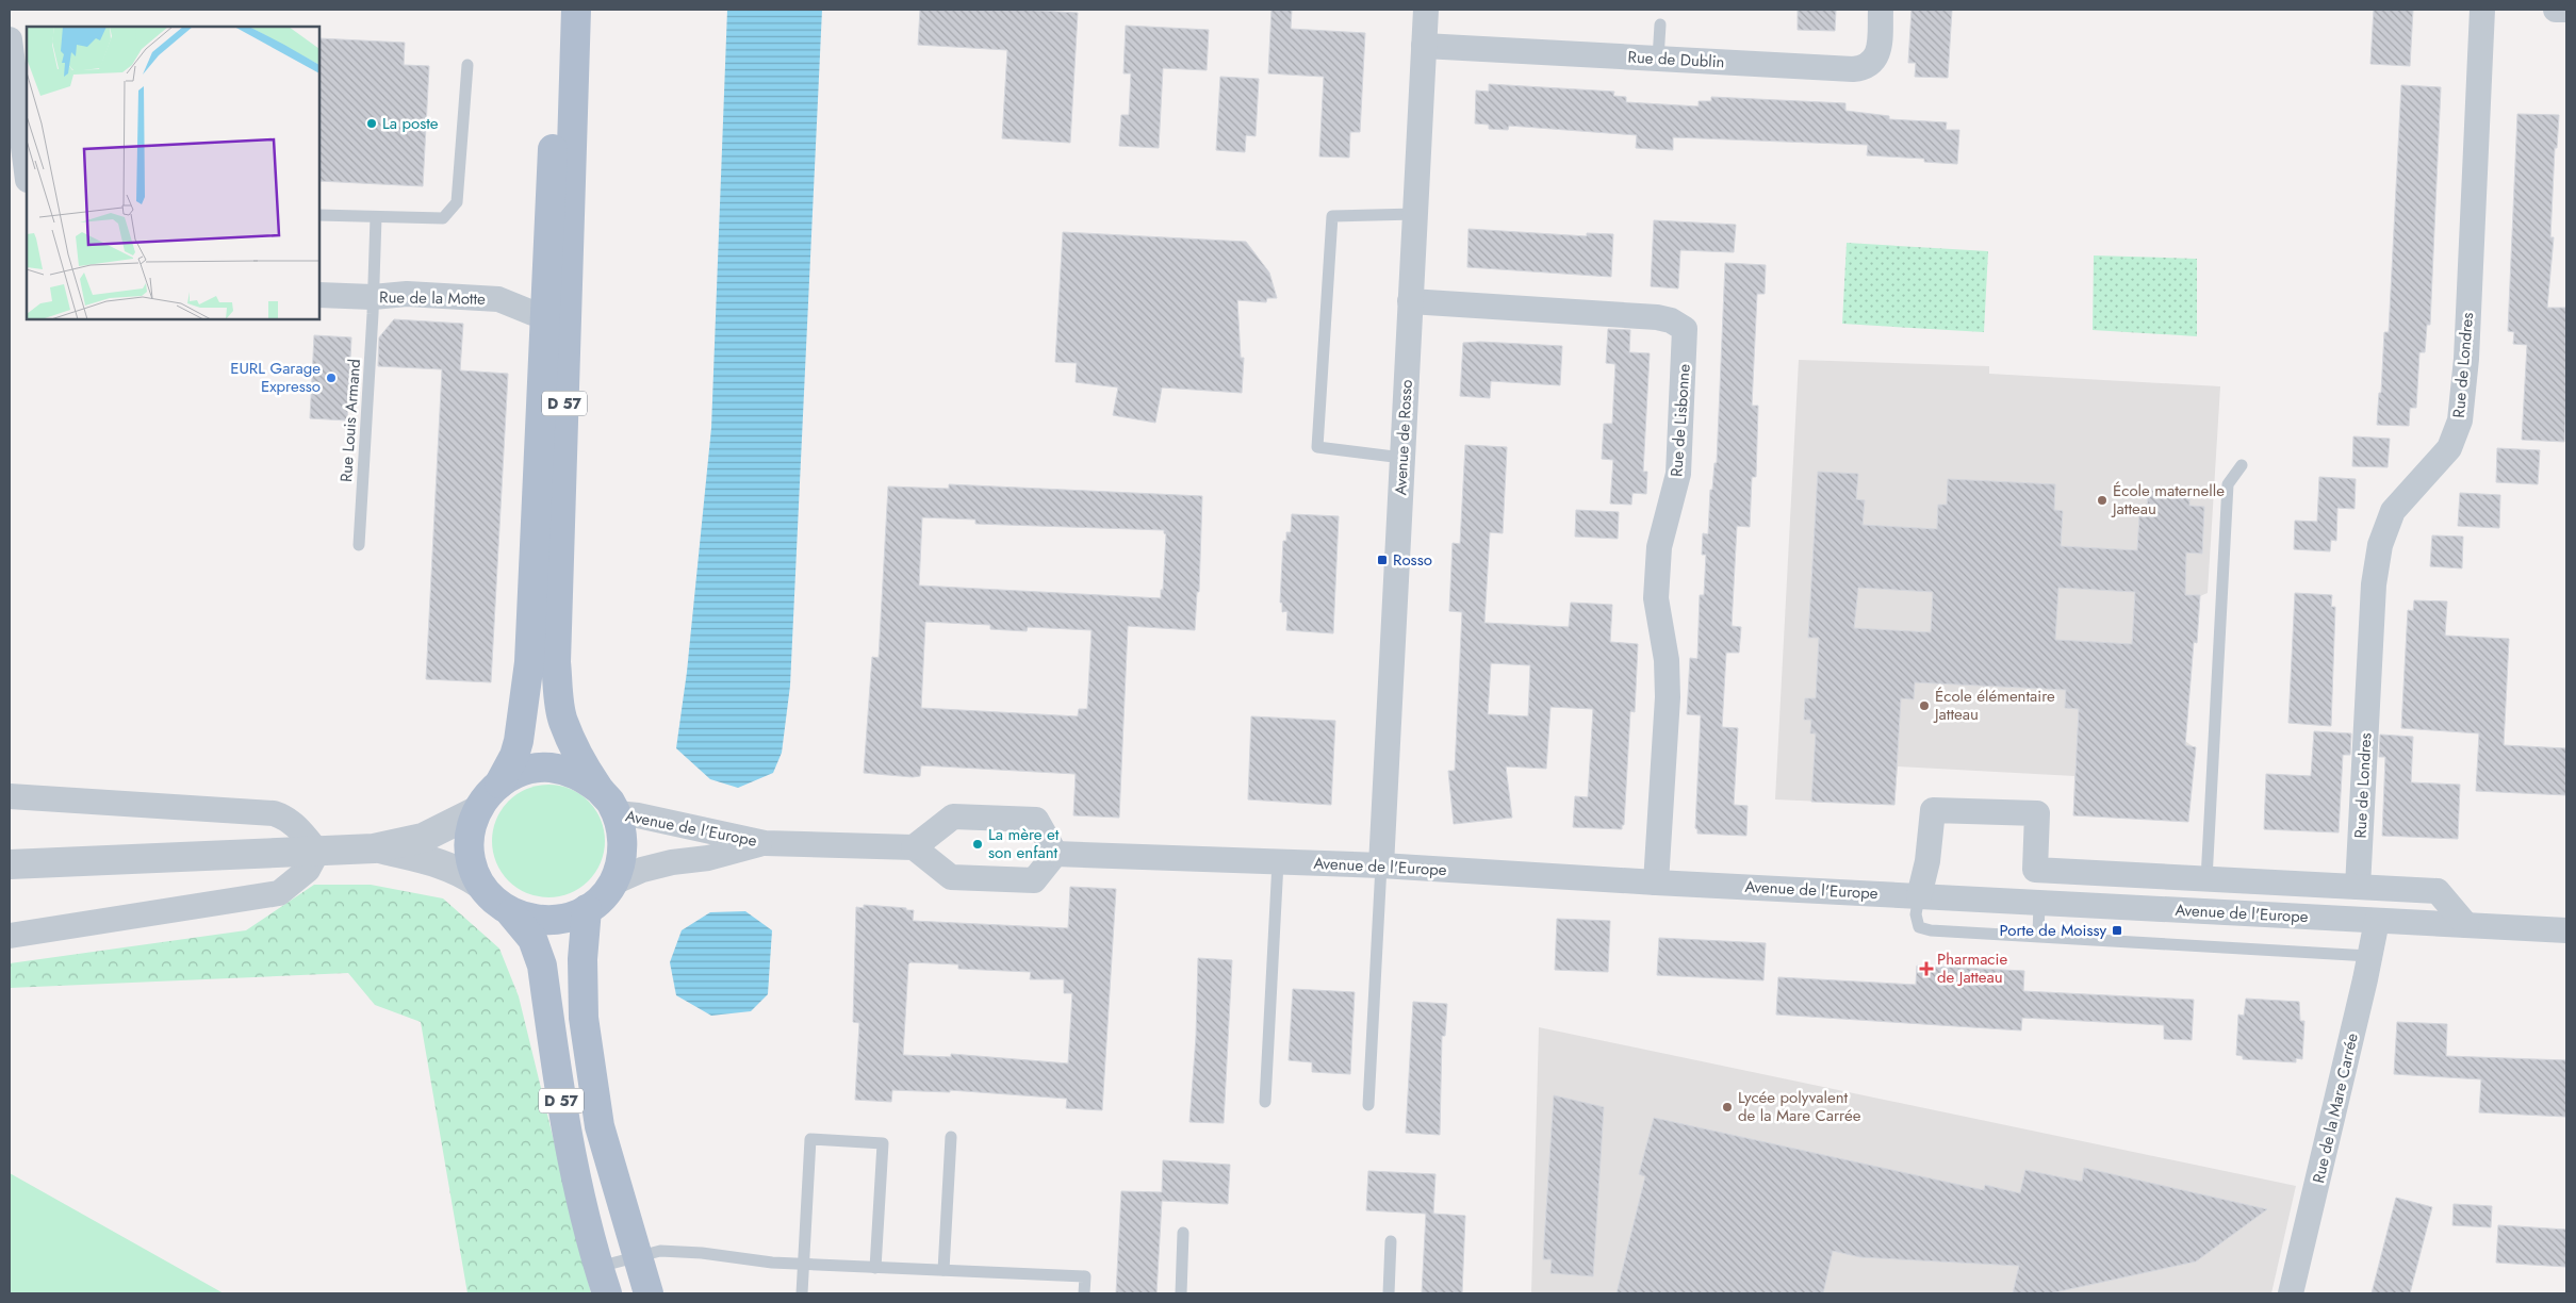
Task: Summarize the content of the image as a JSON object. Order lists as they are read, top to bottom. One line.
{"streets":{"main road":["D 57"],"street":["Rue de Dublin","Rue de la Motte","Rue de Londres","Rue de Lisbonne","Avenue de Rosso","Avenue de l'Europe","Rue de la Mare Carrée"],"lane":["Rue Louis Armand"]},"crossings":[["Rue de Dublin","Avenue de Rosso"],["Rue de la Motte","D 57"],["Rue de la Motte","Rue Louis Armand"],["D 57","Avenue de l'Europe"],["Rue de Lisbonne","Avenue de Rosso"],["Rue de Lisbonne","Avenue de l'Europe"],["Avenue de Rosso","Avenue de l'Europe"],["Avenue de l'Europe","Rue de la Mare Carrée"]],"places":{"other":["La poste","EURL Garage Expresso","École maternelle Jatteau","École élémentaire Jatteau","La mère et son enfant","Lycée polyvalent de la Mare Carrée"],"transit":["Rosso","Porte de Moissy"],"health":["Pharmacie de Jatteau"]}}
